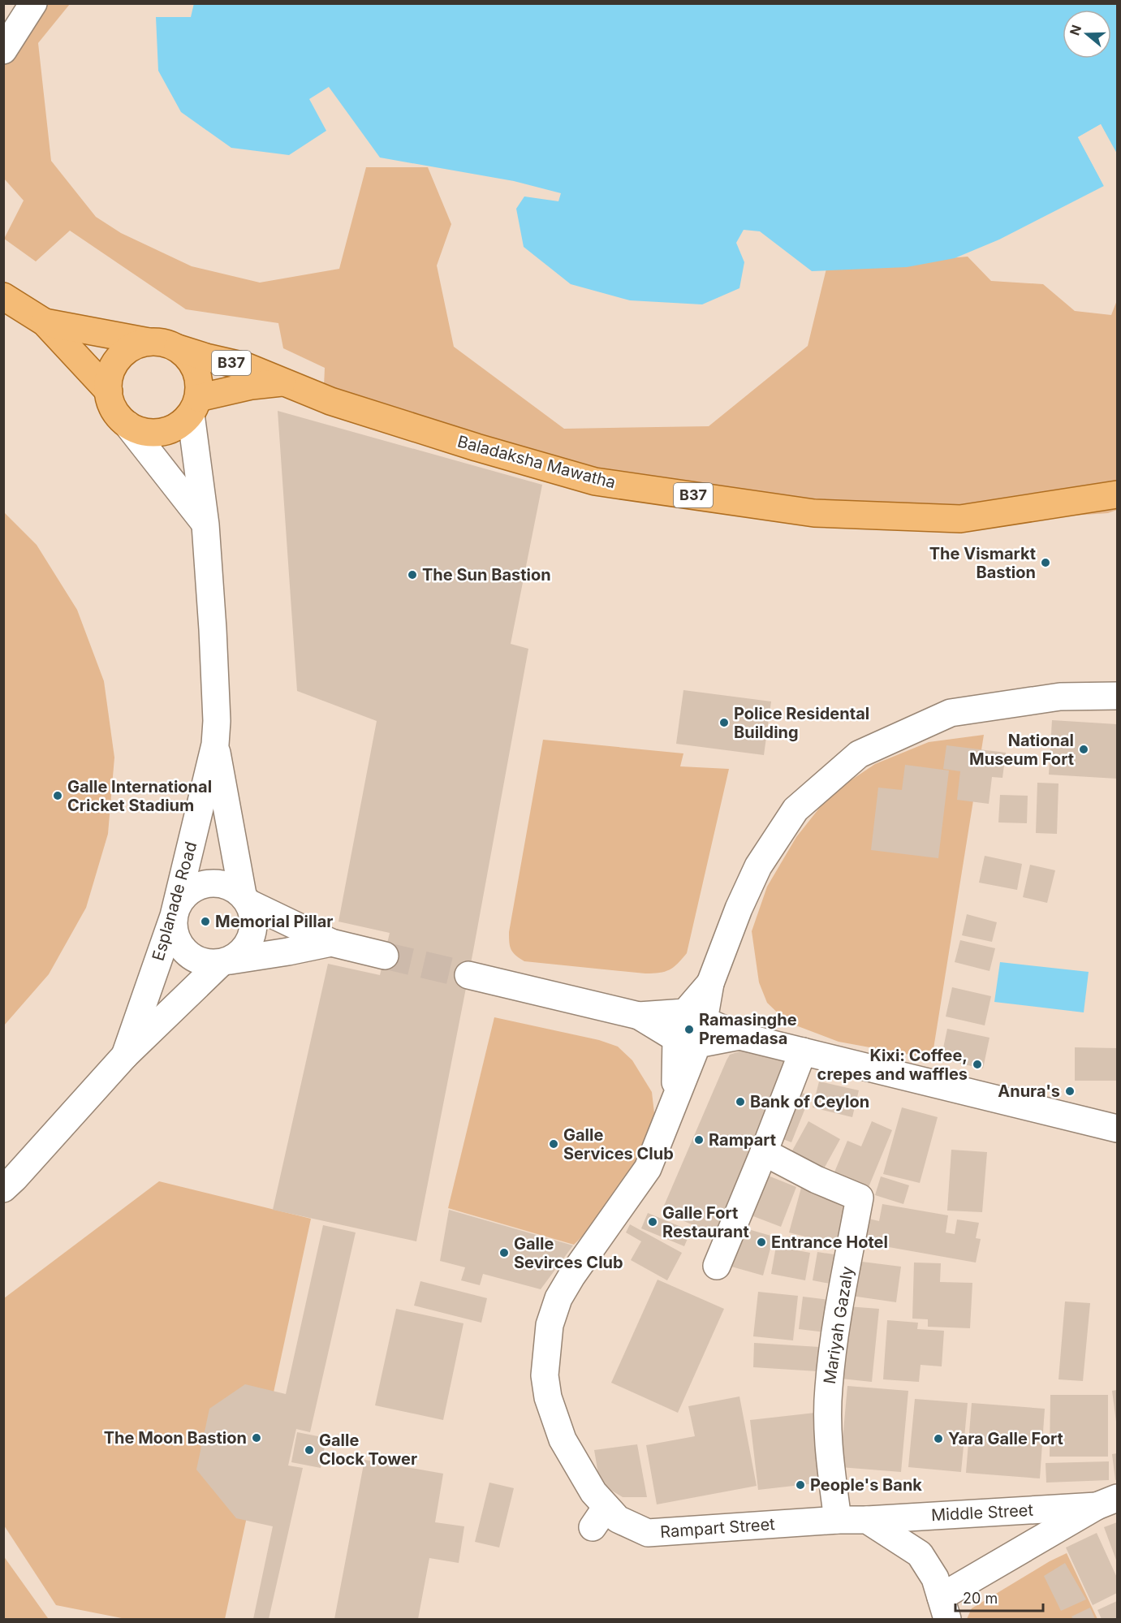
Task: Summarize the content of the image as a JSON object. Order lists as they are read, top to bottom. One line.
{"streets":{"main road":["B37","Baladaksha Mawatha"],"street":["Esplanade Road","Mariyah Gazaly","Middle Street","Rampart Street"]},"crossings":[["Baladaksha Mawatha","Esplanade Road"],["Mariyah Gazaly","Rampart Street"],["Middle Street","Rampart Street"]],"places":["The Vismarkt Bastion","The Sun Bastion","Police Residental Building","National Museum Fort","Galle International Cricket Stadium","Memorial Pillar","Ramasinghe Premadasa","Kixi: Coffee, crepes and waffles","Anura's","Bank of Ceylon","Rampart","Galle Services Club","Galle Fort Restaurant","Entrance Hotel","Galle Sevirces Club","The Moon Bastion","Yara Galle Fort","Galle Clock Tower","People's Bank"],"scale_bar":"20 m","north":"left"}
